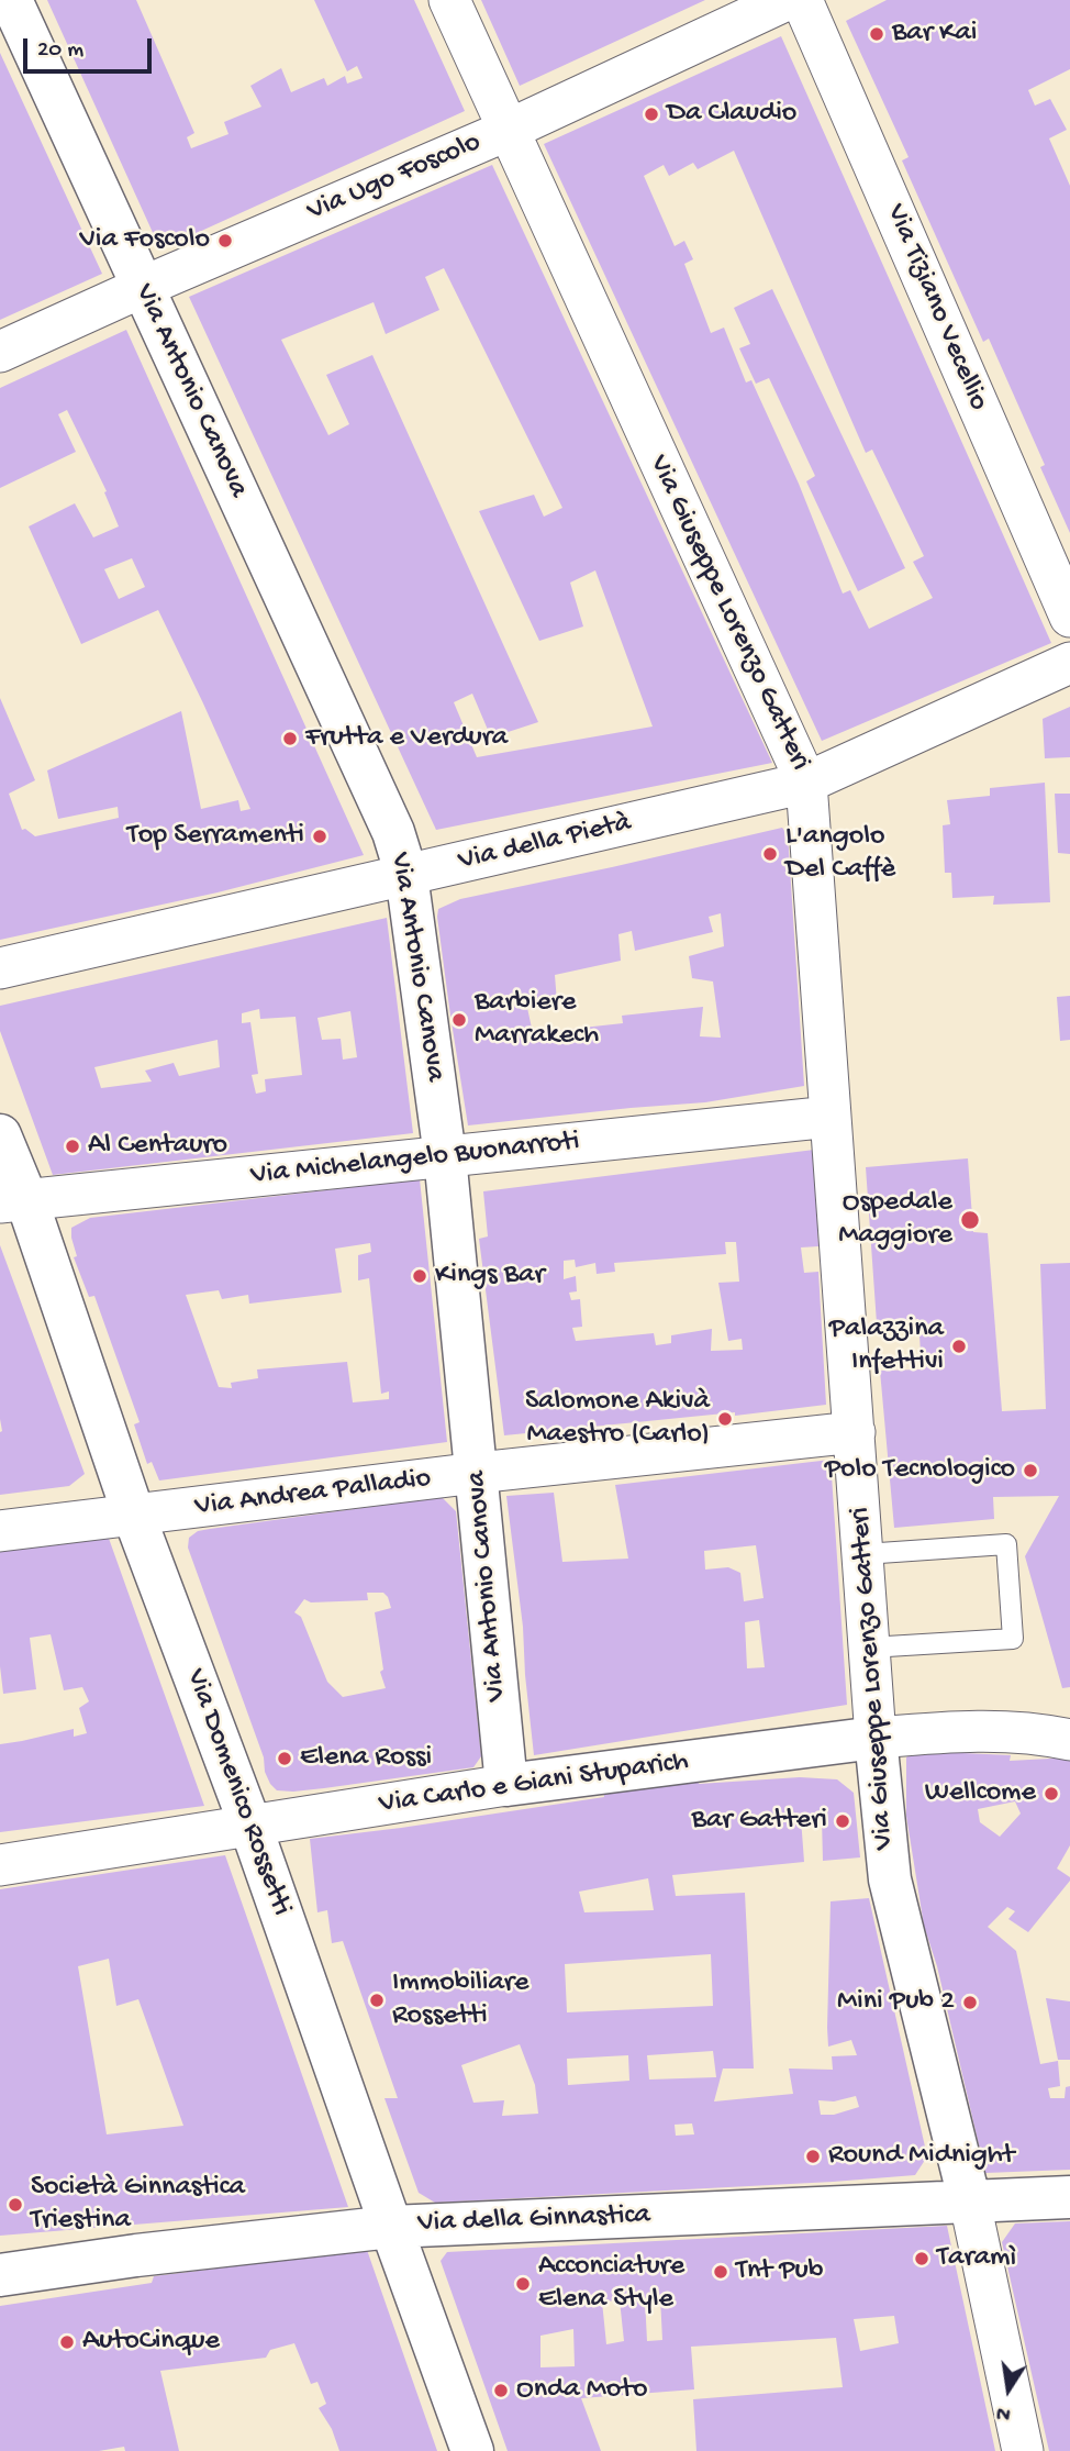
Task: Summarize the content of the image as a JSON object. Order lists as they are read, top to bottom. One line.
{"streets":{"main road":["Via Antonio Canova","Via Giuseppe Lorenzo Gatteri","Via Carlo e Giani Stuparich","Via Domenico Rossetti","Via della Ginnastica"],"street":["Via Ugo Foscolo","Via Tiziano Vecellio","Via della Pietà","Via Michelangelo Buonarroti","Via Andrea Palladio"]},"crossings":[["Via Ugo Foscolo","Via Antonio Canova"],["Via Ugo Foscolo","Via Giuseppe Lorenzo Gatteri"],["Via Antonio Canova","Via della Pietà"],["Via Antonio Canova","Via Michelangelo Buonarroti"],["Via Antonio Canova","Via Andrea Palladio"],["Via Antonio Canova","Via Carlo e Giani Stuparich"],["Via Giuseppe Lorenzo Gatteri","Via della Pietà"],["Via Giuseppe Lorenzo Gatteri","Via Michelangelo Buonarroti"],["Via Giuseppe Lorenzo Gatteri","Via Andrea Palladio"],["Via Giuseppe Lorenzo Gatteri","Via Carlo e Giani Stuparich"],["Via Giuseppe Lorenzo Gatteri","Via della Ginnastica"],["Via Michelangelo Buonarroti","Via Domenico Rossetti"],["Via Andrea Palladio","Via Domenico Rossetti"],["Via Carlo e Giani Stuparich","Via Domenico Rossetti"],["Via Domenico Rossetti","Via della Ginnastica"]],"places":["Bar Kai","Da Claudio","Via Foscolo","Frutta e Verdura","Top Serramenti","L'angolo Del Caffè","Barbiere Marrakech","Al Centauro","Ospedale Maggiore","Kings Bar","Palazzina Infettivi","Salomone Akivà Maestro (Carlo)","Polo Tecnologico","Elena Rossi","Wellcome","Bar Gatteri","Immobiliare Rossetti","Mini Pub 2","Round Midnight","Società Ginnastica Triestina","Taramì","Tnt Pub","Acconciature Elena Style","AutoCinque","Onda Moto"],"scale_bar":"20 m","north":"bottom"}
